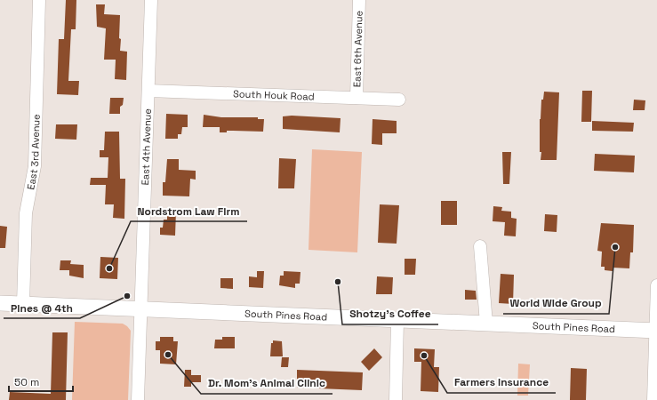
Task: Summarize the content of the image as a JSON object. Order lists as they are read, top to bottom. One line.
{"streets":{"main road":["South Pines Road"],"street":["East 6th Avenue","South Houk Road","East 4th Avenue","East 3rd Avenue"]},"crossings":[["East 6th Avenue","South Houk Road"],["South Houk Road","East 4th Avenue"],["East 4th Avenue","South Pines Road"],["East 3rd Avenue","South Pines Road"]],"places":["World Wide Group","Nordstrom Law Firm","Shotzy's Coffee","Pines @ 4th","Dr. Mom’s Animal Clinic","Farmers Insurance"],"scale_bar":"50 m"}
